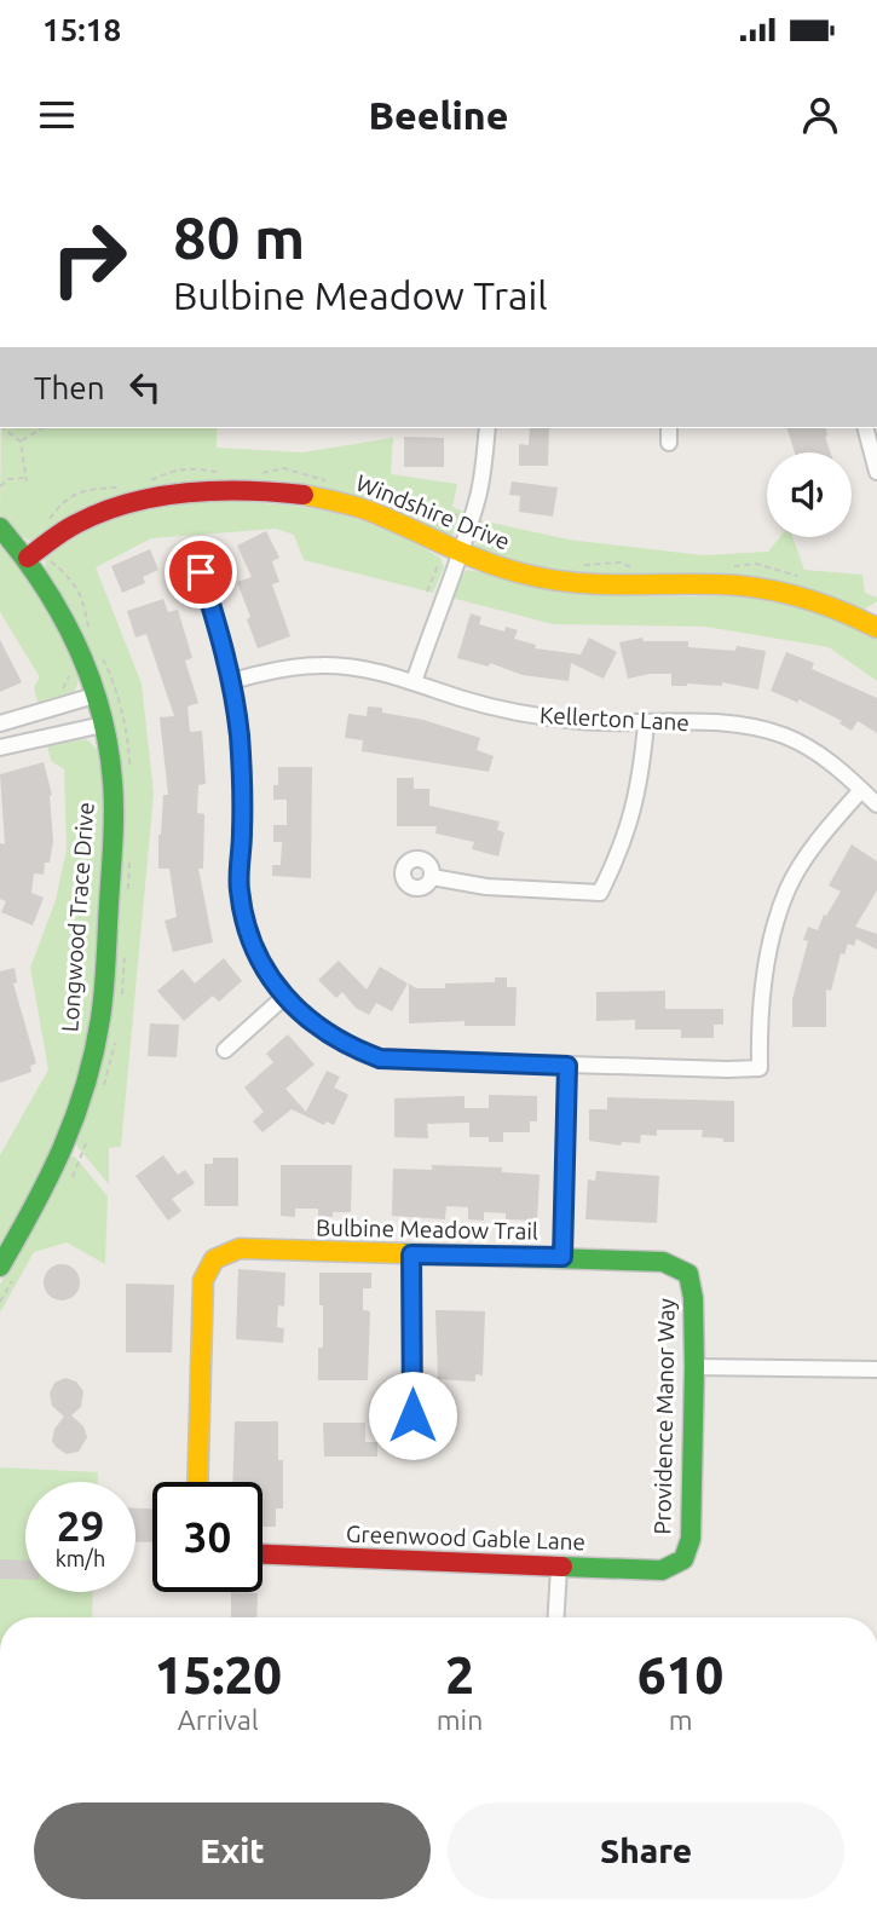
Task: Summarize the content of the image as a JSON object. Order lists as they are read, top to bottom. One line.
{"streets":{"street":["Windshire Drive","Kellerton Lane","Longwood Trace Drive","Bulbine Meadow Trail","Providence Manor Way","Greenwood Gable Lane"]},"crossings":[["Windshire Drive","Longwood Trace Drive"],["Bulbine Meadow Trail","Providence Manor Way"],["Providence Manor Way","Greenwood Gable Lane"]],"page":{"status":"15:18","header":"Beeline","turn":["80 m","Bulbine Meadow Trail"],"then":"Then","speed":"29 km/h","limit":"30","eta":["15:20","Arrival","2","min","610","m"],"buttons":["Exit","Share"]}}
